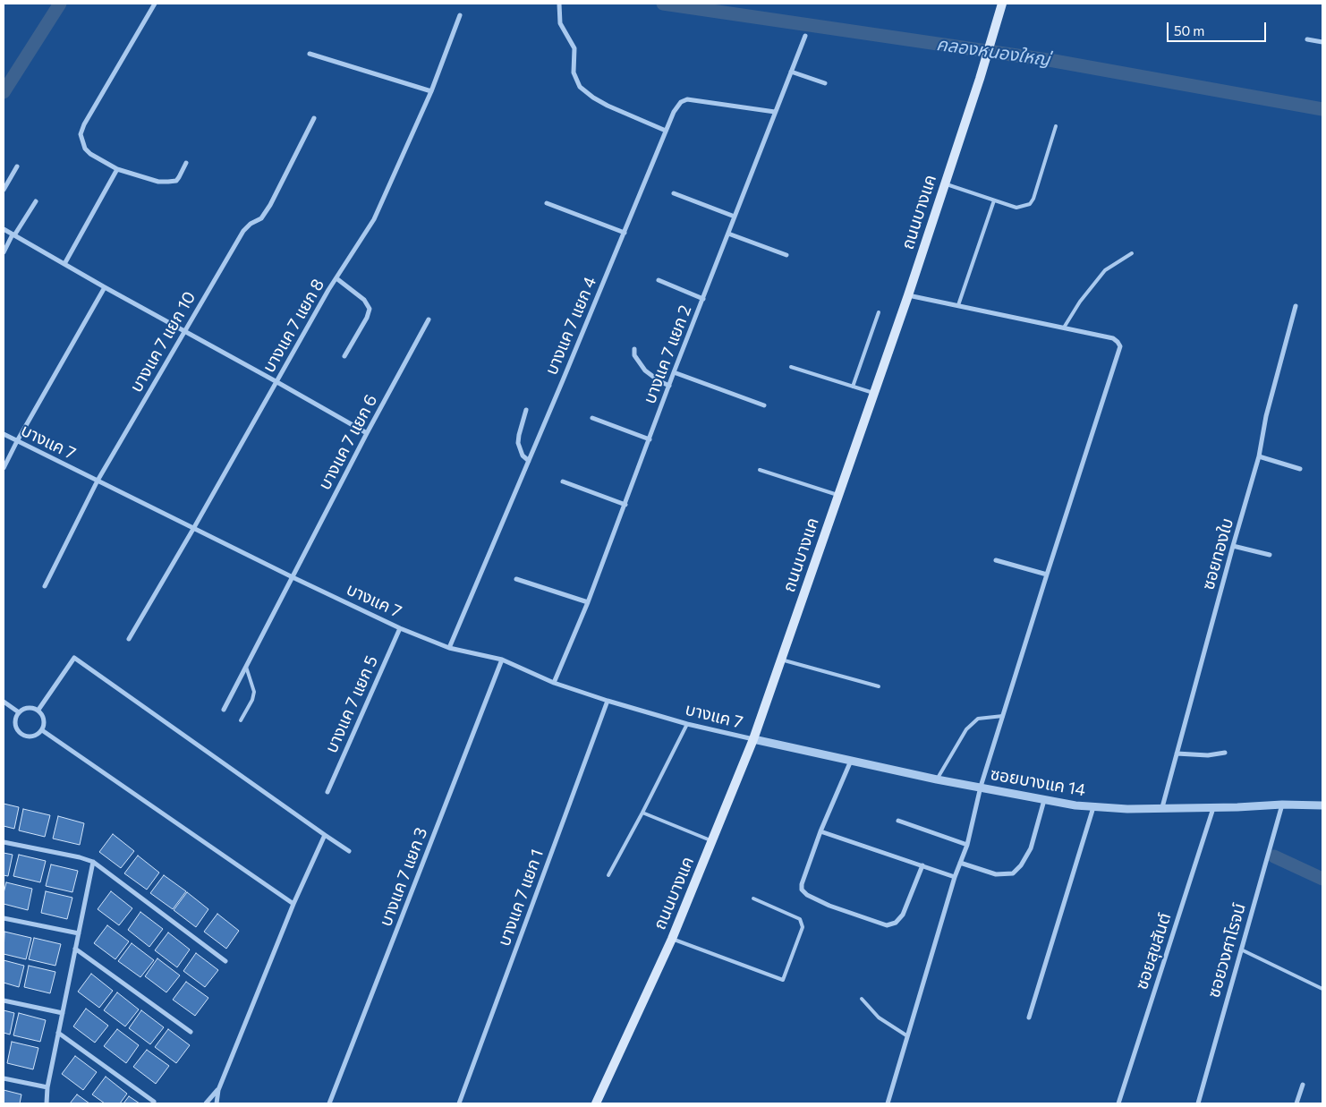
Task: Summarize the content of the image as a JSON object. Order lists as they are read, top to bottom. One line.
{"streets":{"main road":["ถนนบางแค"],"street":["บางแค 7 แยก 8","บางแค 7 แยก 4","บางแค 7 แยก 10","บางแค 7 แยก 2","บางแค 7","บางแค 7 แยก 6","ซอยทองใบ","บางแค 7 แยก 5","ซอยบางแค 14","บางแค 7 แยก 3","บางแค 7 แยก 1","ซอยวงศาโรจน์","ซอยสุขสันต์"]},"crossings":[["ถนนบางแค","บางแค 7"],["ถนนบางแค","ซอยบางแค 14"],["บางแค 7 แยก 8","บางแค 7"],["บางแค 7 แยก 4","บางแค 7 แยก 2"],["บางแค 7 แยก 4","บางแค 7"],["บางแค 7 แยก 10","บางแค 7"],["บางแค 7 แยก 2","บางแค 7"],["บางแค 7","บางแค 7 แยก 6"],["บางแค 7","บางแค 7 แยก 5"],["บางแค 7","ซอยบางแค 14"],["บางแค 7","บางแค 7 แยก 3"],["บางแค 7","บางแค 7 แยก 1"],["ซอยทองใบ","ซอยบางแค 14"],["ซอยบางแค 14","ซอยวงศาโรจน์"],["ซอยบางแค 14","ซอยสุขสันต์"]],"water":["คลองหนองใหญ่"],"scale_bar":"50 m"}
